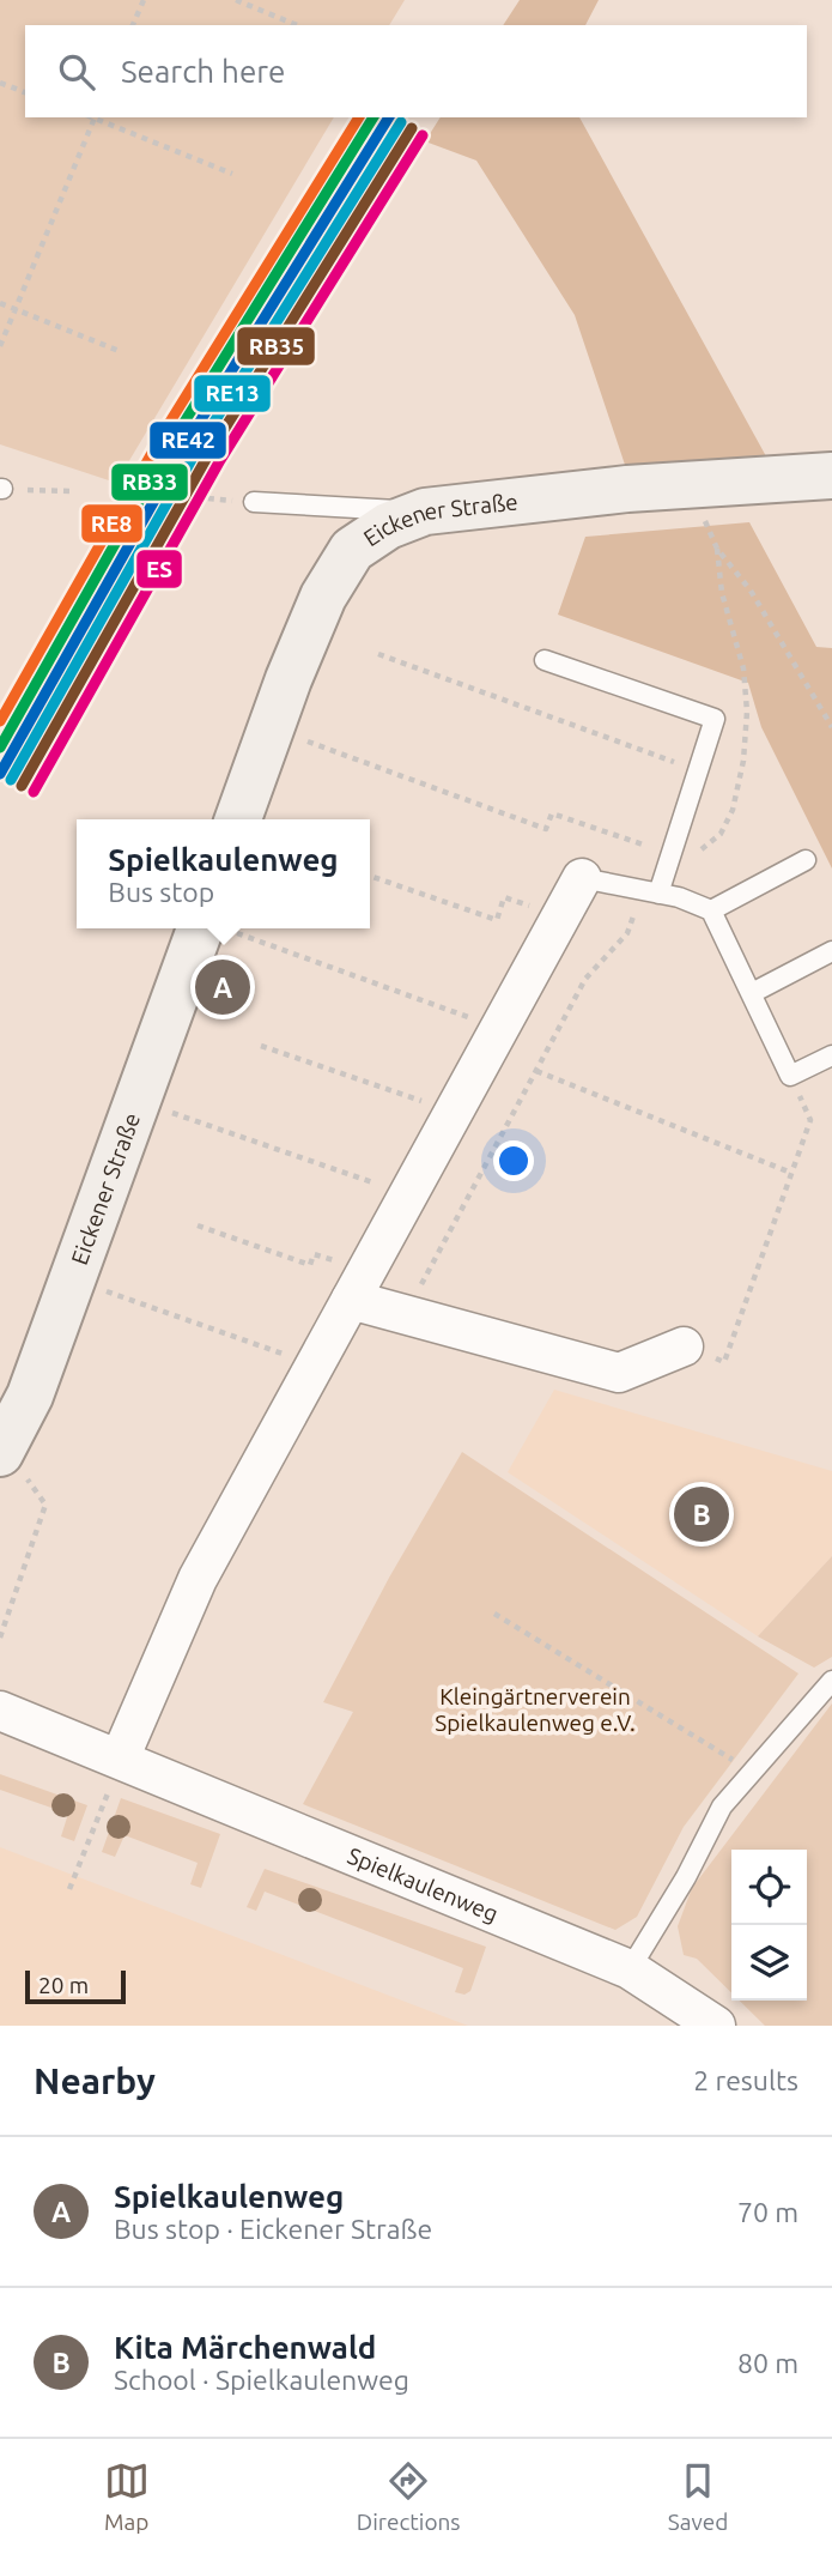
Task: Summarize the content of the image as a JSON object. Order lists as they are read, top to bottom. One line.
{"streets":{"street":["Eickener Straße","Spielkaulenweg"]},"parks":["Kleingärtnerverein Spielkaulenweg e.V."],"lines":["transit line RE42","transit line RB33","transit line RE8","transit line RE13","transit line RB35","transit line ES"],"scale_bar":"20 m","page":{"search":"Search here","popup":["Spielkaulenweg","Bus stop"],"pins":["A","B"],"scale":"20 m","heading":["Nearby","2 results"],"list":[{"mark":"A","name":"Spielkaulenweg","note":"Bus stop · Eickener Straße","value":"70 m"},{"mark":"B","name":"Kita Märchenwald","note":"School · Spielkaulenweg","value":"80 m"}],"nav":["Map","Directions","Saved"]}}
